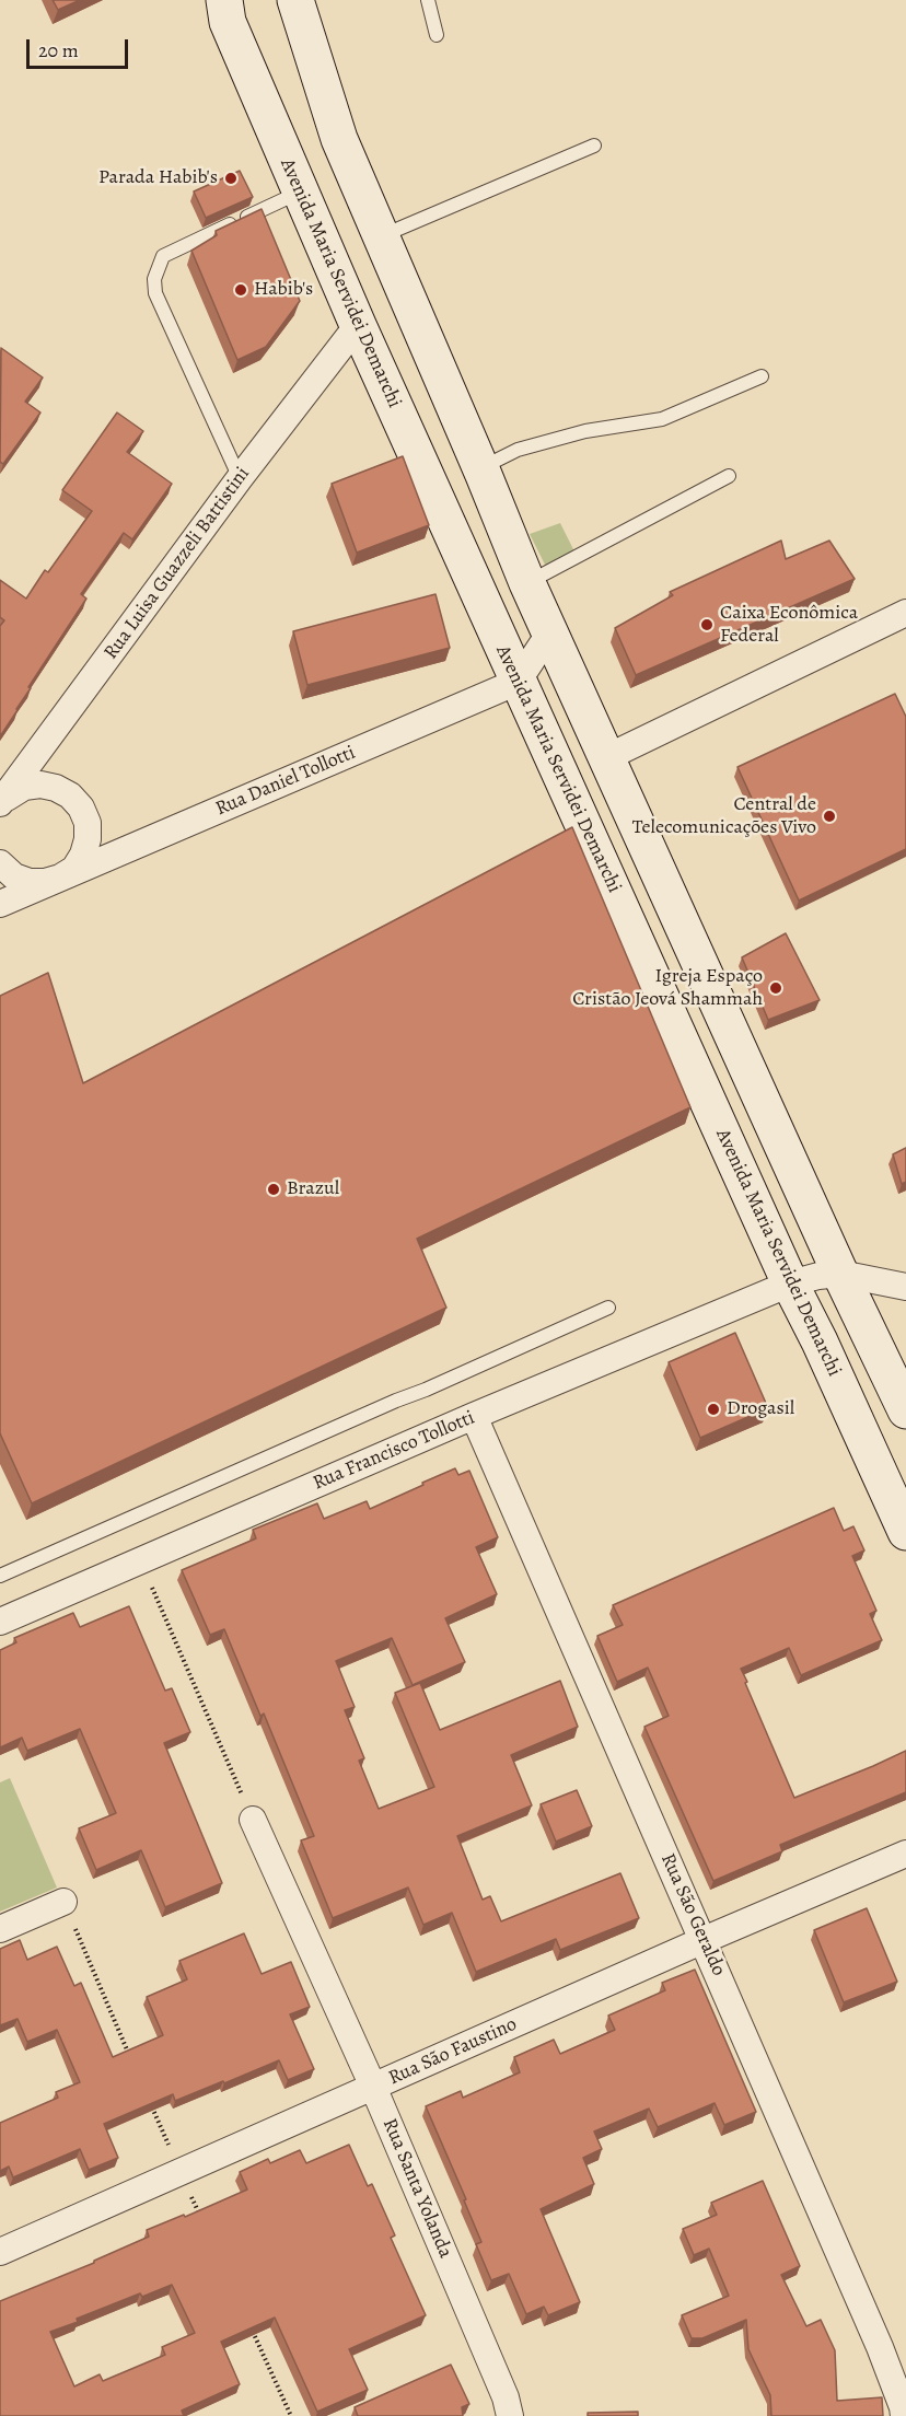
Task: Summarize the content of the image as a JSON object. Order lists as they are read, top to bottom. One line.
{"streets":{"main road":["Avenida Maria Servidei Demarchi"],"street":["Rua Luisa Guazzeli Battistini","Rua Daniel Tollotti","Rua Francisco Tollotti","Rua São Geraldo","Rua São Faustino","Rua Santa Yolanda"]},"crossings":[["Avenida Maria Servidei Demarchi","Rua Luisa Guazzeli Battistini"],["Avenida Maria Servidei Demarchi","Rua Daniel Tollotti"],["Avenida Maria Servidei Demarchi","Rua Francisco Tollotti"],["Rua Francisco Tollotti","Rua São Geraldo"],["Rua São Geraldo","Rua São Faustino"],["Rua São Faustino","Rua Santa Yolanda"]],"places":["Parada Habib's","Habib's","Caixa Econômica Federal","Central de Telecomunicações Vivo","Igreja Espaço Cristão Jeová Shammah","Brazul","Drogasil"],"scale_bar":"20 m"}
